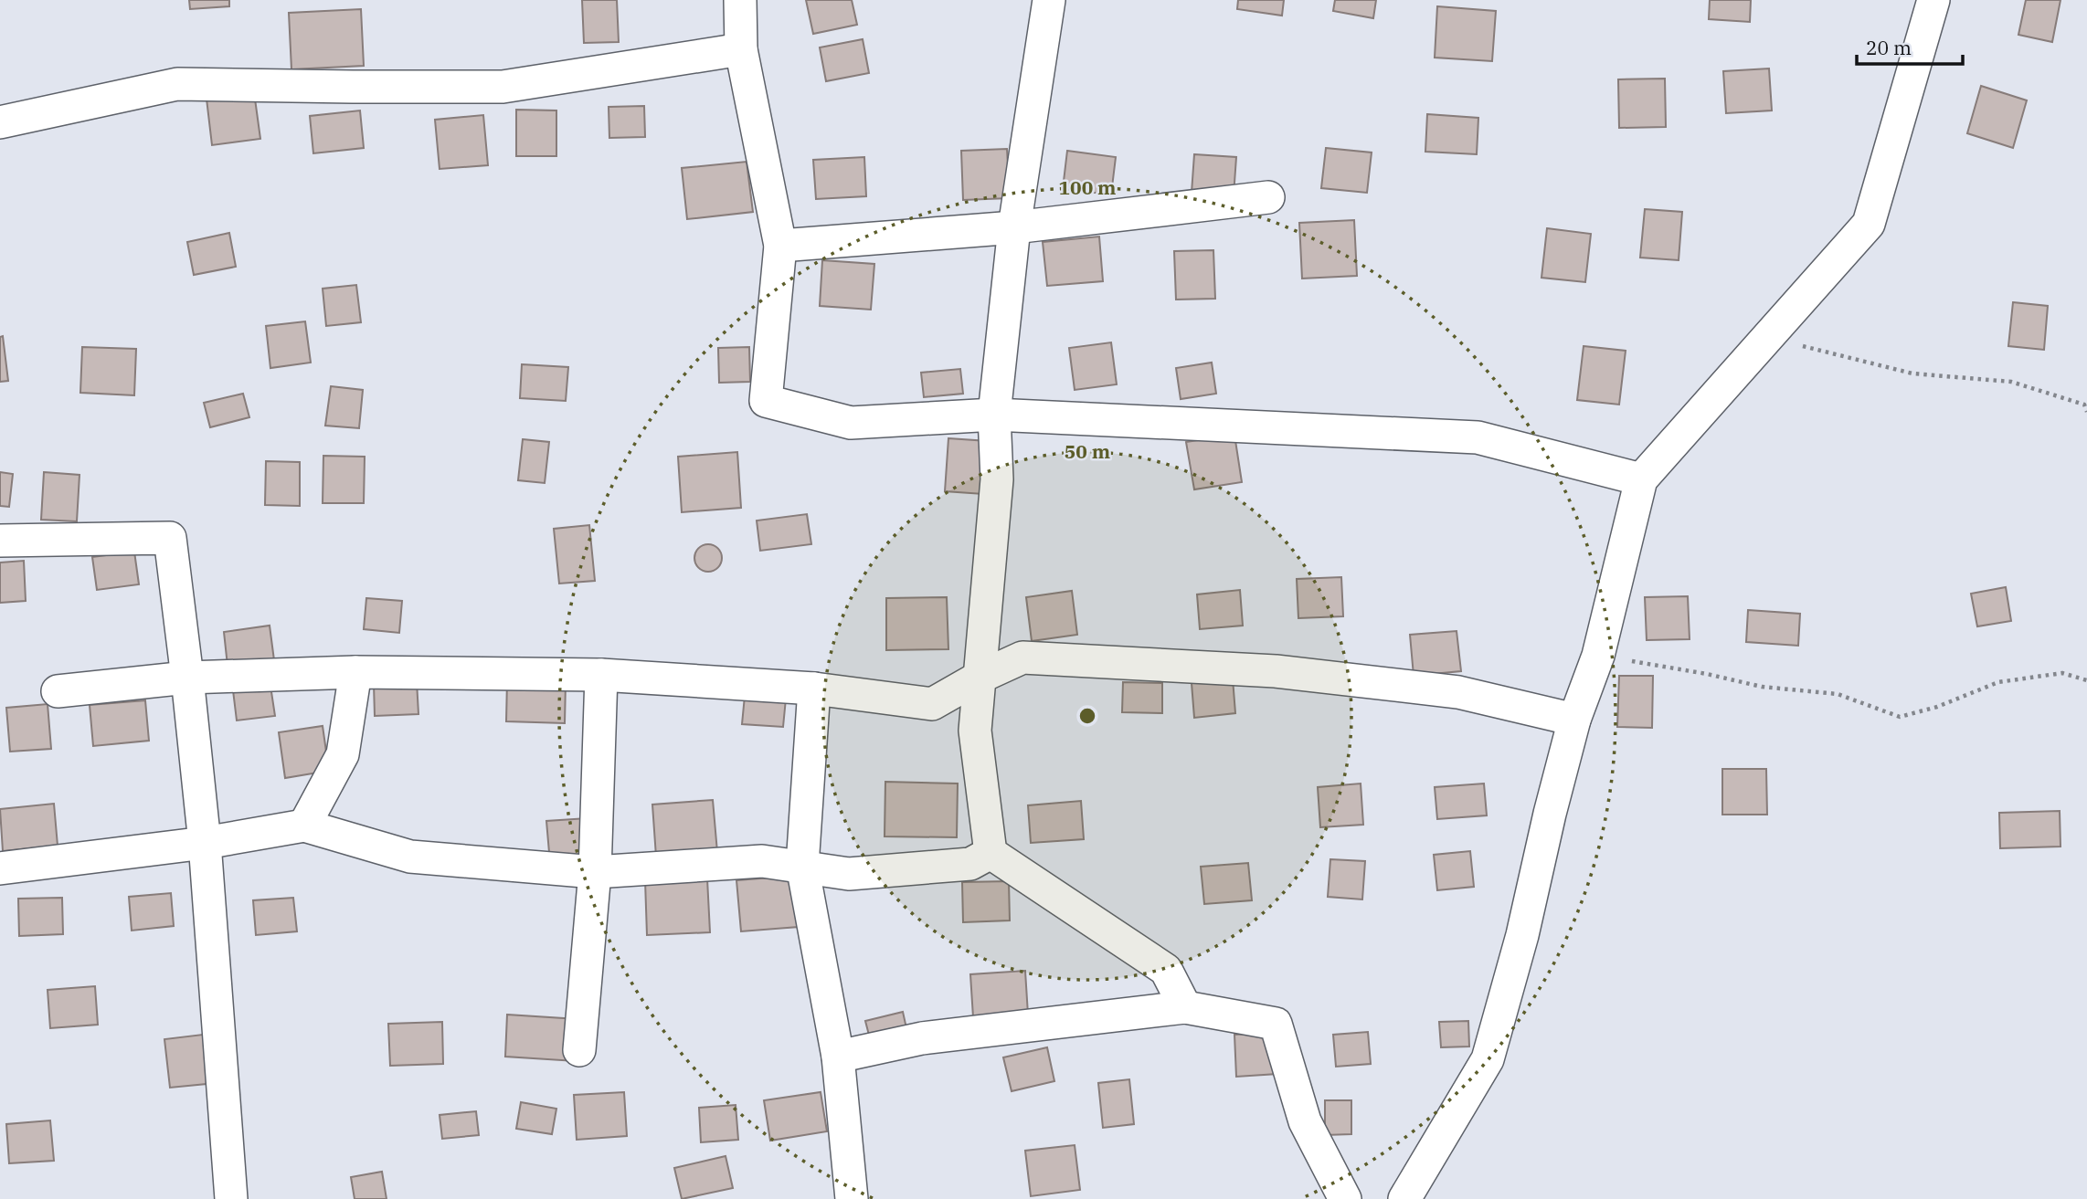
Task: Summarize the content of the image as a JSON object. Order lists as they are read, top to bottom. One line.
{"scale_bar":"20 m","rings":["100 m","50 m"]}
